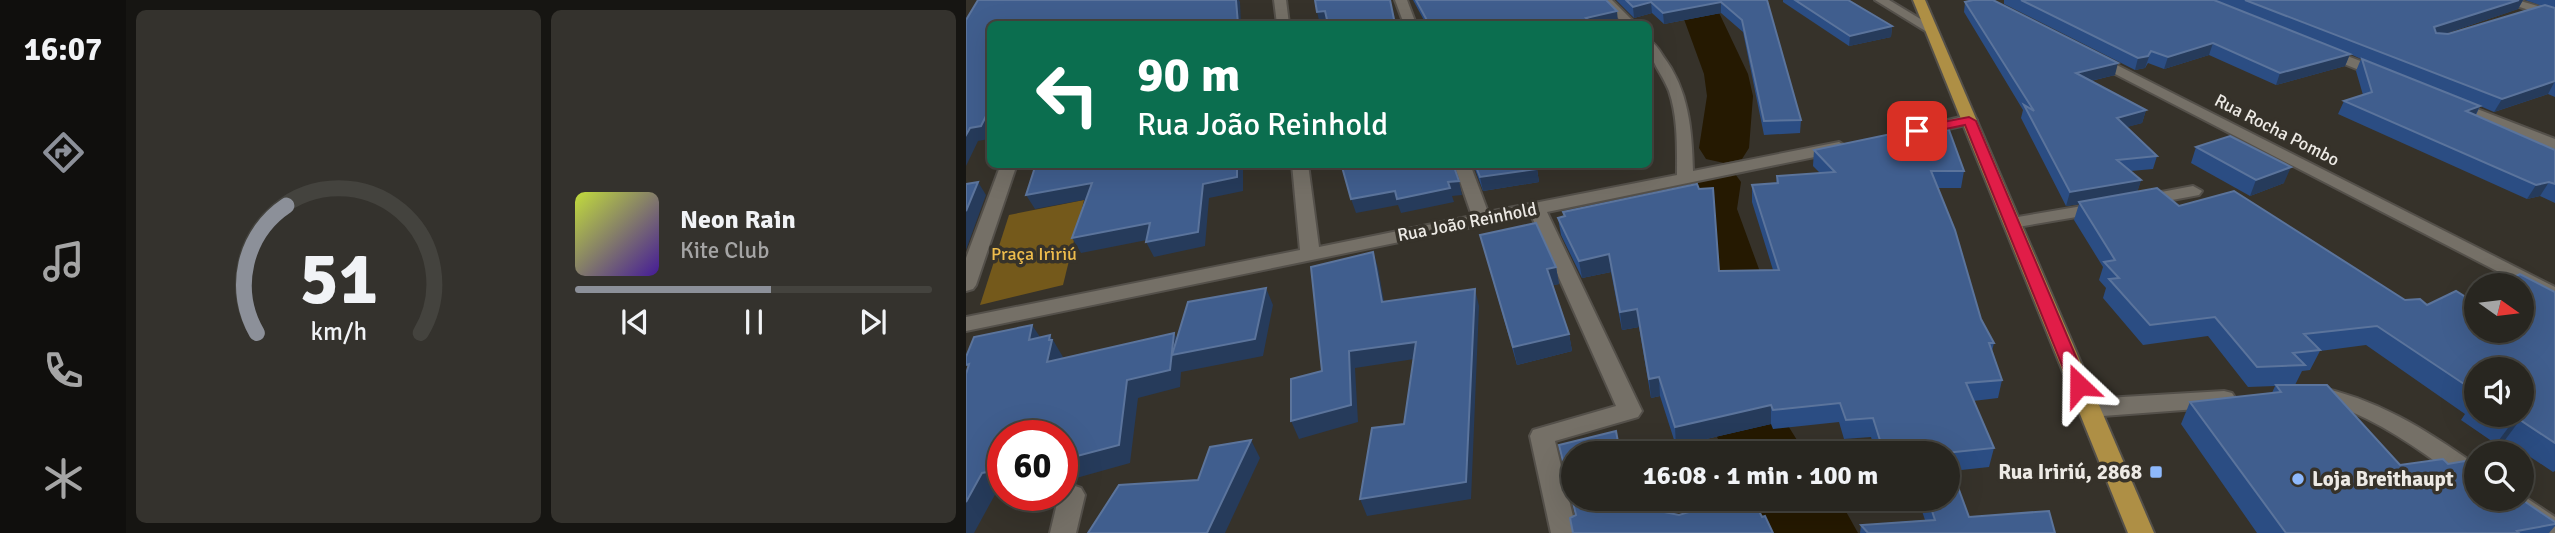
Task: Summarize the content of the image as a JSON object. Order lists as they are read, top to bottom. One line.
{"streets":{"street":["Rua Rocha Pombo","Rua João Reinhold"]},"parks":["Praça Iririú"],"places":{"transit":["Rua Iririú, 2868"],"other":["Loja Breithaupt"]},"north":"right","page":{"tabs":"16:07","turn":["90 m","Rua João Reinhold"],"song":["Neon Rain","Kite Club"],"limit":"60","trip":"16:08 · 1 min · 100 m","gauge":["51","km/h"]}}
